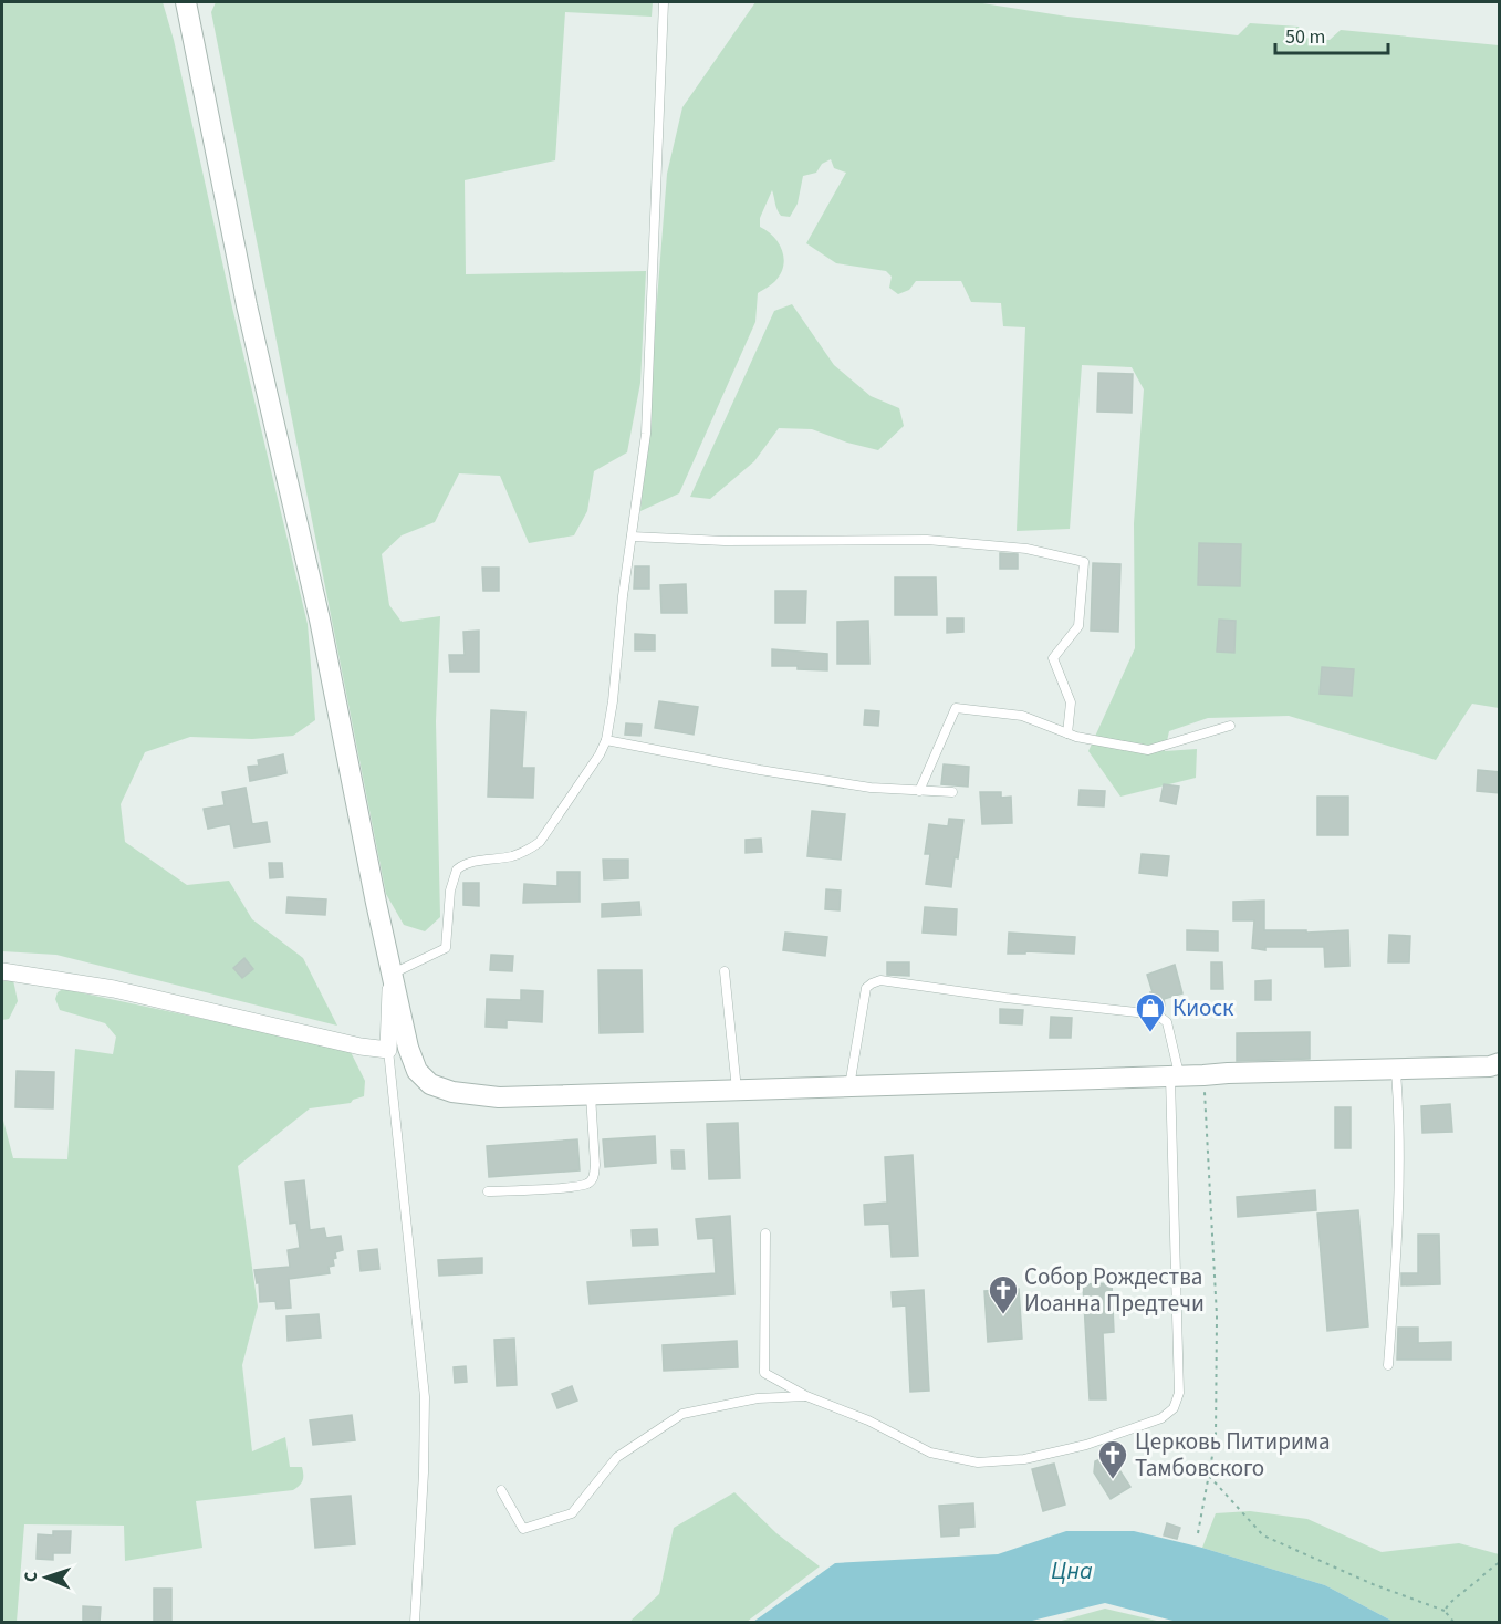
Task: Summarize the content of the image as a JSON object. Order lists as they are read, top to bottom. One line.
{"water":["Цна"],"places":{"shop":["Киоск"],"church":["Собор Рождества Иоанна Предтечи","Церковь Питирима Тамбовского"]},"scale_bar":"50 m","north":"left"}
